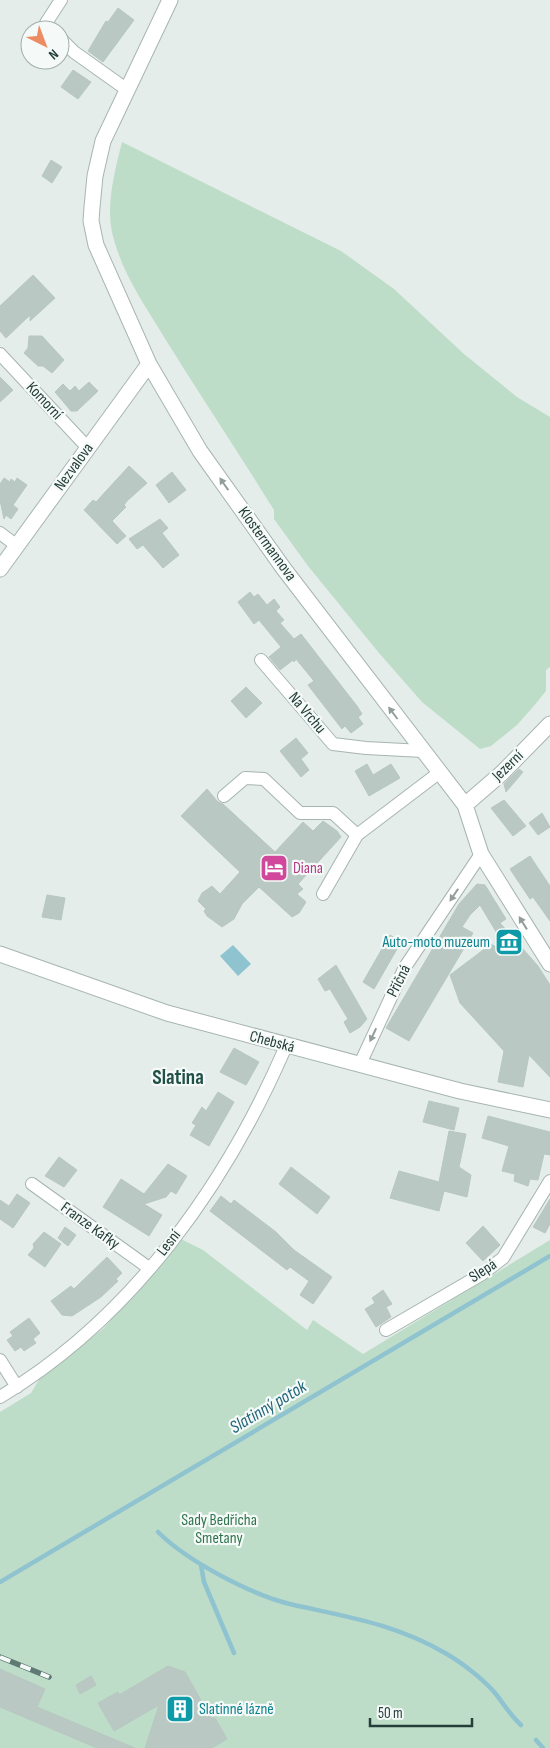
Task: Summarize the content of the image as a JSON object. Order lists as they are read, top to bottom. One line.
{"streets":{"street":["Komorní","Nezvalova","Klostermannova","Na Vrchu","Jezerní","Příčná","Chebská","Franze Kafky","Lesní","Slepá"]},"crossings":[["Komorní","Nezvalova"],["Nezvalova","Klostermannova"],["Klostermannova","Na Vrchu"],["Klostermannova","Jezerní"],["Klostermannova","Příčná"],["Příčná","Chebská"],["Chebská","Lesní"],["Franze Kafky","Lesní"]],"one_way":["Klostermannova"],"districts":["Slatina"],"water":["Slatinný potok"],"parks":["Sady Bedřicha Smetany"],"places":{"hotel":["Diana"],"museum":["Auto-moto muzeum"],"building":["Slatinné lázně"]},"scale_bar":"50 m","north":"bottom right"}
